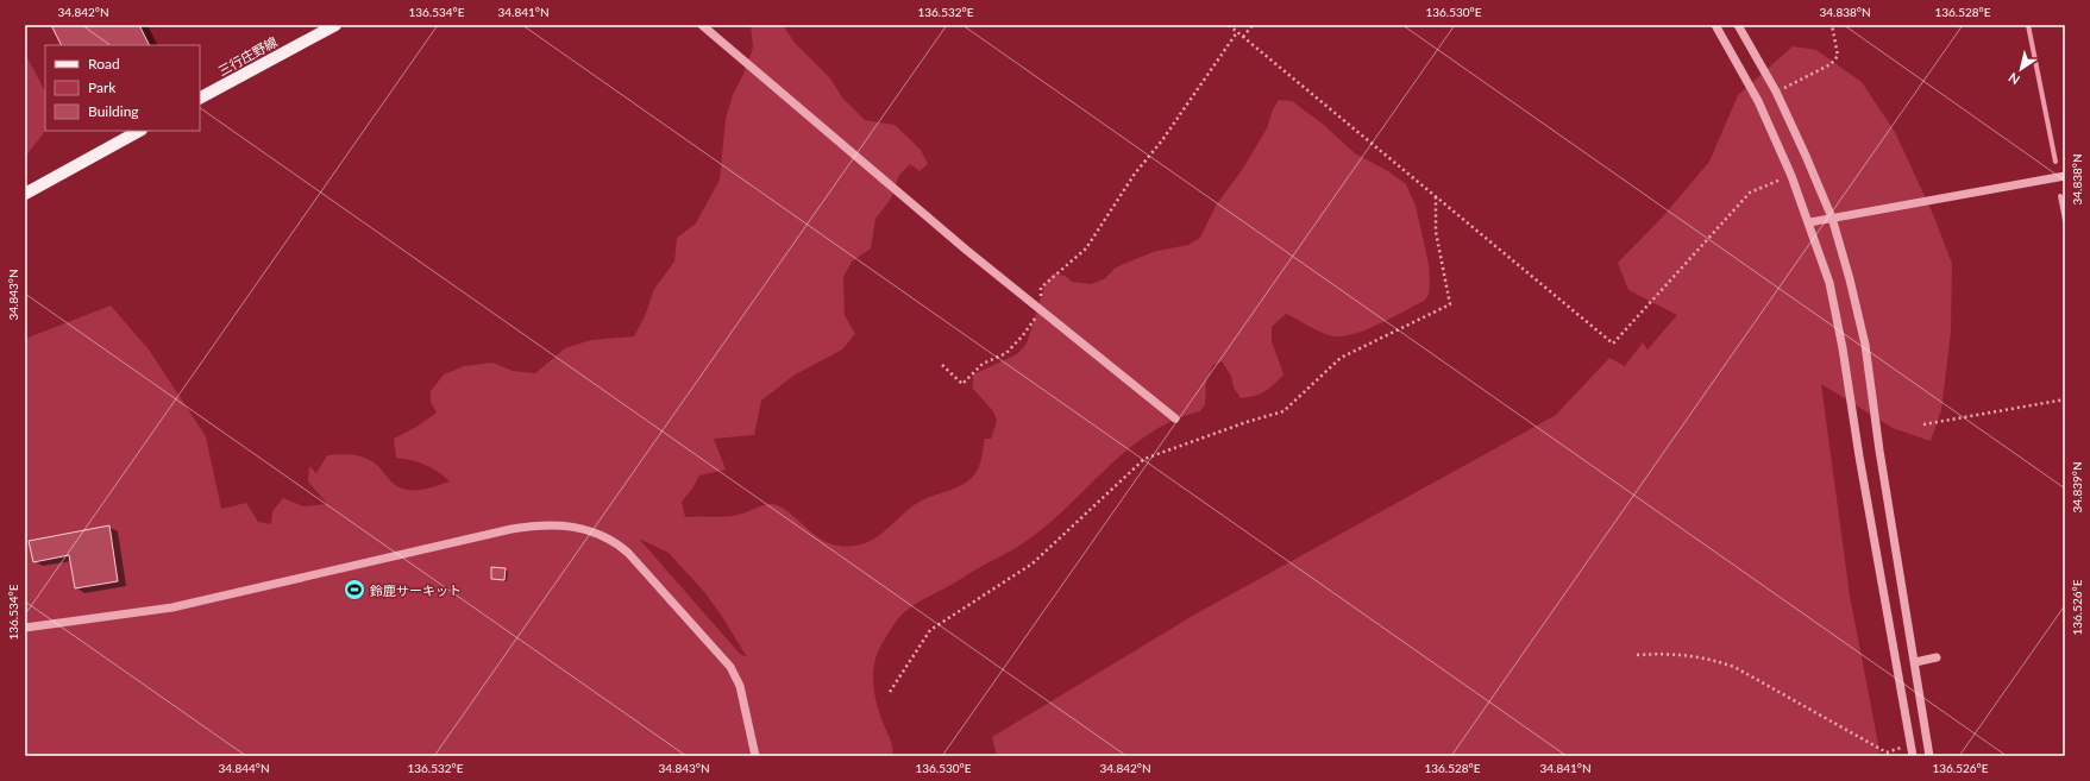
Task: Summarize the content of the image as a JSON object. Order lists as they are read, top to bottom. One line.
{"streets":{"main road":["三行庄野線"]},"places":{"sports":["鈴鹿サーキット"]},"legend":["Road","Park","Building"],"north":"bottom left","coordinates":["34.842°N","136.534°E","34.841°N","136.532°E","136.530°E","34.838°N","136.528°E","34.843°N","34.839°N","136.526°E","34.844°N"]}
